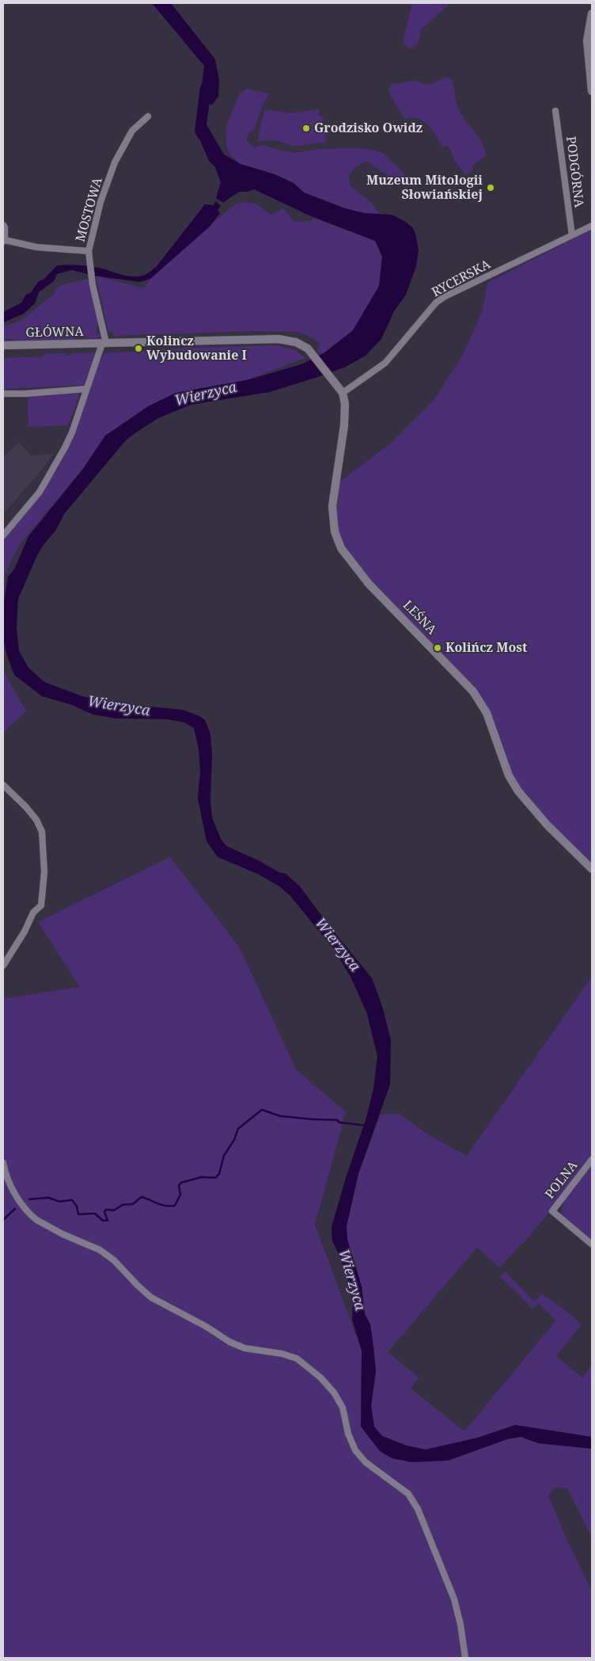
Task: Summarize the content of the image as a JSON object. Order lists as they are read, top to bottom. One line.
{"streets":{"street":["PODGÓRNA","MOSTOWA","RYCERSKA","GŁÓWNA","LEŚNA","POLNA"]},"crossings":[["PODGÓRNA","RYCERSKA"],["MOSTOWA","GŁÓWNA"],["RYCERSKA","LEŚNA"],["GŁÓWNA","LEŚNA"]],"water":["Wierzyca"],"places":["Grodzisko Owidz","Muzeum Mitologii Słowiańskiej","Kolincz Wybudowanie I","Kolińcz Most"]}
